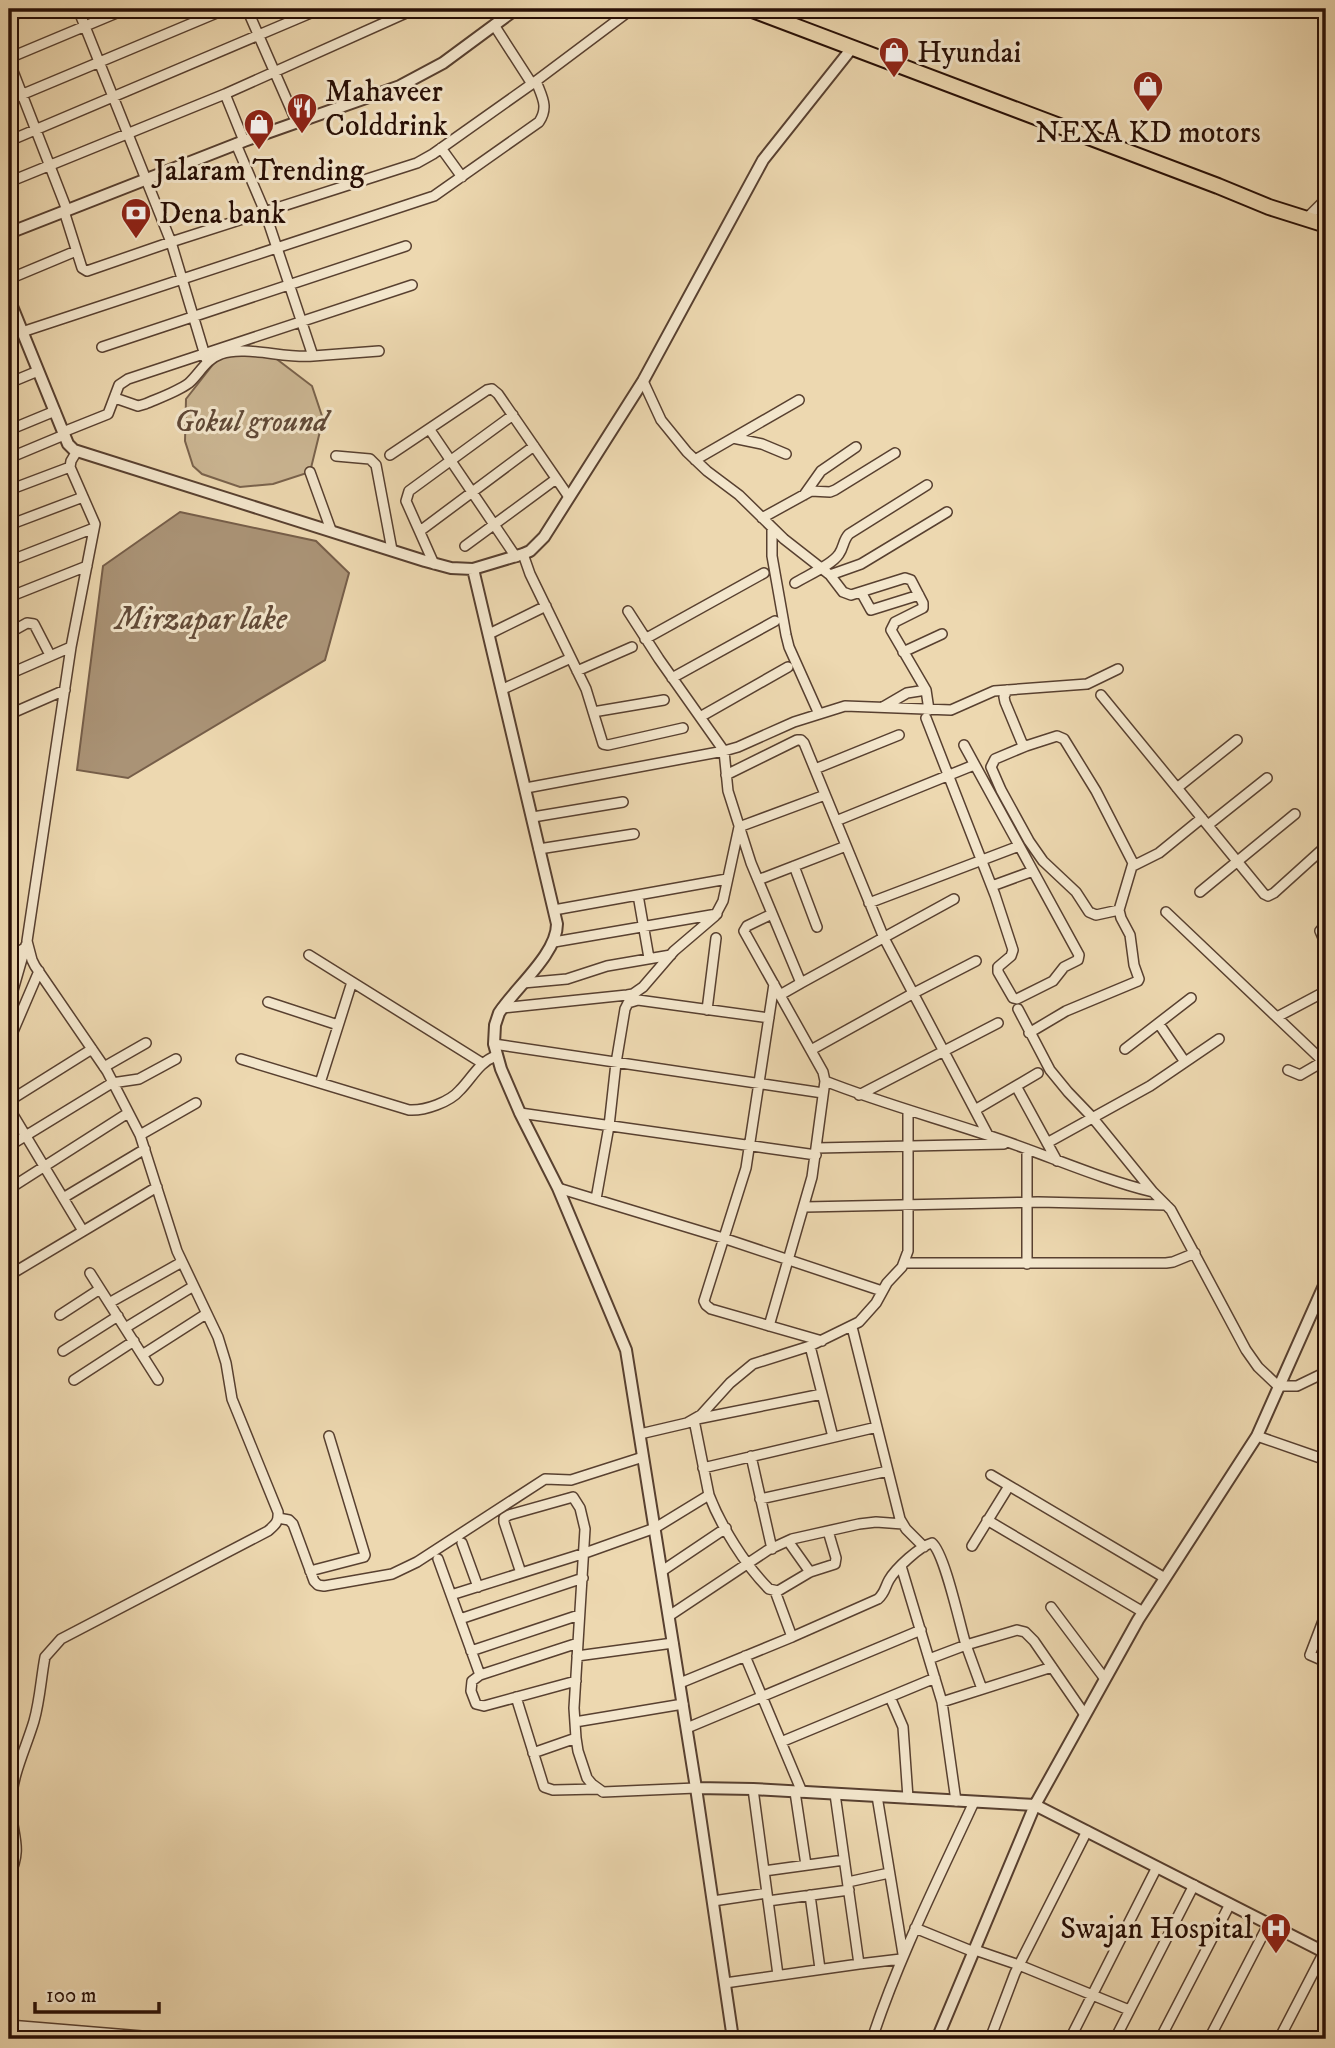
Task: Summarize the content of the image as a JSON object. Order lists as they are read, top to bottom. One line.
{"water":["Mirzapar lake"],"parks":["Gokul ground"],"places":{"shop":["Hyundai","NEXA KD motors","Jalaram Trending"],"restaurant":["Mahaveer Colddrink"],"bank":["Dena bank"],"hospital":["Swajan Hospital"]},"scale_bar":"100 m"}
